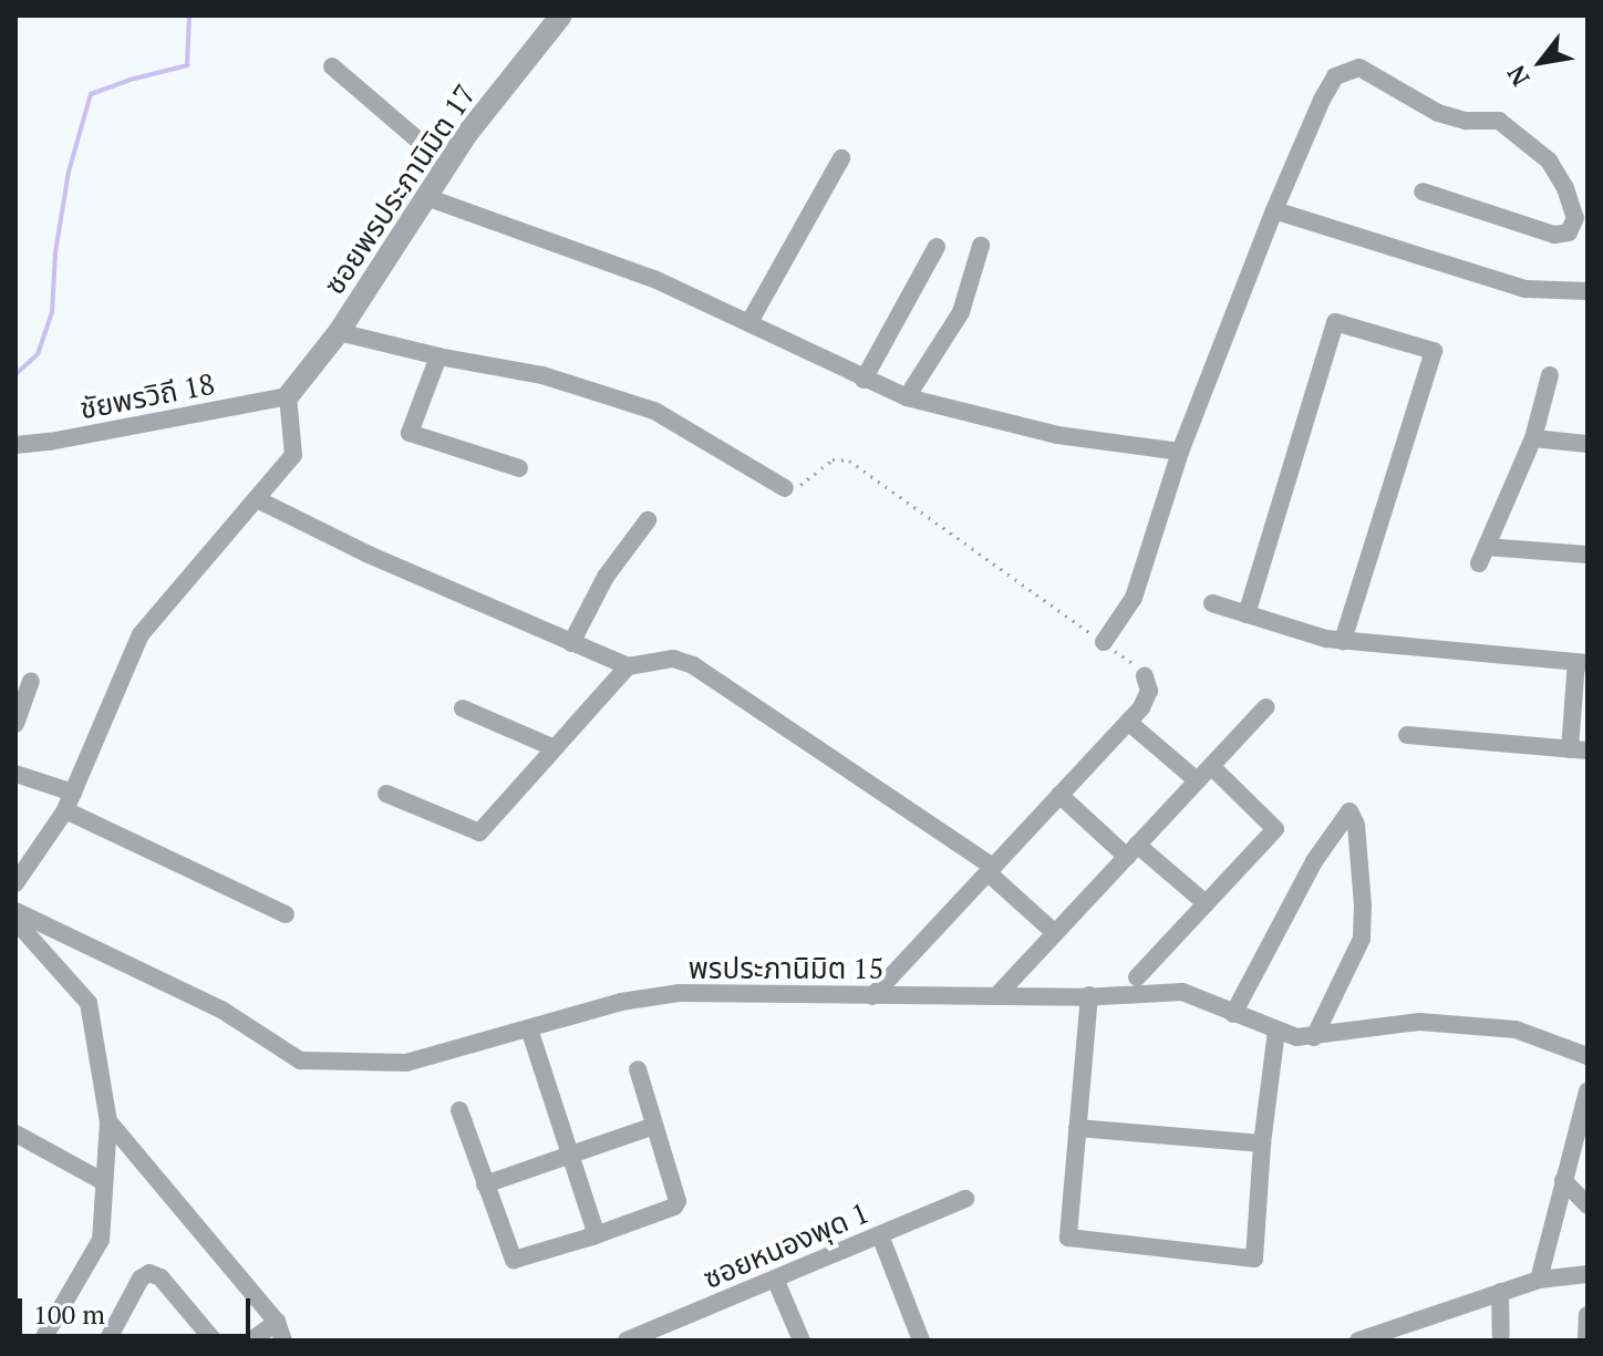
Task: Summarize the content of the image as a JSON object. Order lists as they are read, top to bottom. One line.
{"streets":{"street":["ซอยพรประภานิมิต 17","ชัยพรวิถี 18","พรประภานิมิต 15","ซอยหนองพุด 1"]},"crossings":[["ซอยพรประภานิมิต 17","ชัยพรวิถี 18"]],"scale_bar":"100 m","north":"bottom left"}
